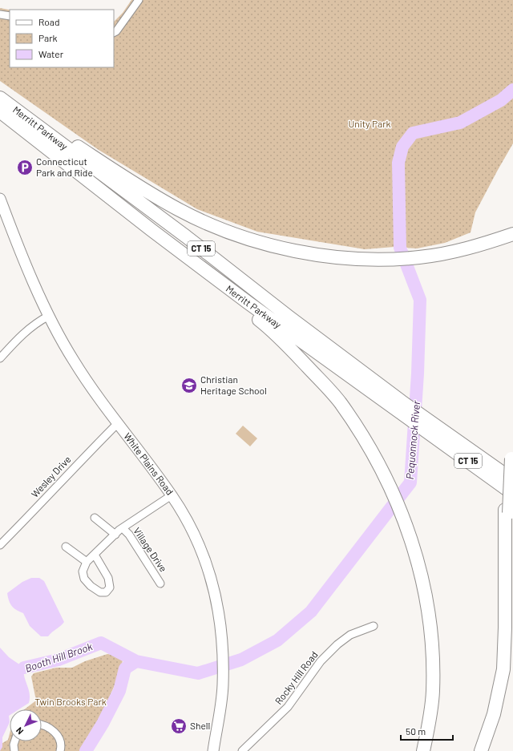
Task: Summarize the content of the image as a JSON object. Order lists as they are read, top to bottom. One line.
{"streets":{"highway":["Merritt Parkway","CT 15"],"main road":["White Plains Road"],"street":["Wesley Drive","Village Drive","Rocky Hill Road"]},"crossings":[["White Plains Road","Wesley Drive"],["White Plains Road","Village Drive"]],"water":["Pequonnock River","Booth Hill Brook"],"parks":["Unity Park","Twin Brooks Park"],"places":{"parking":["Connecticut Park and Ride"],"school or university":["Christian Heritage School"],"supermarket":["Shell"]},"legend":["Road","Park","Water"],"scale_bar":"50 m","north":"bottom left"}
